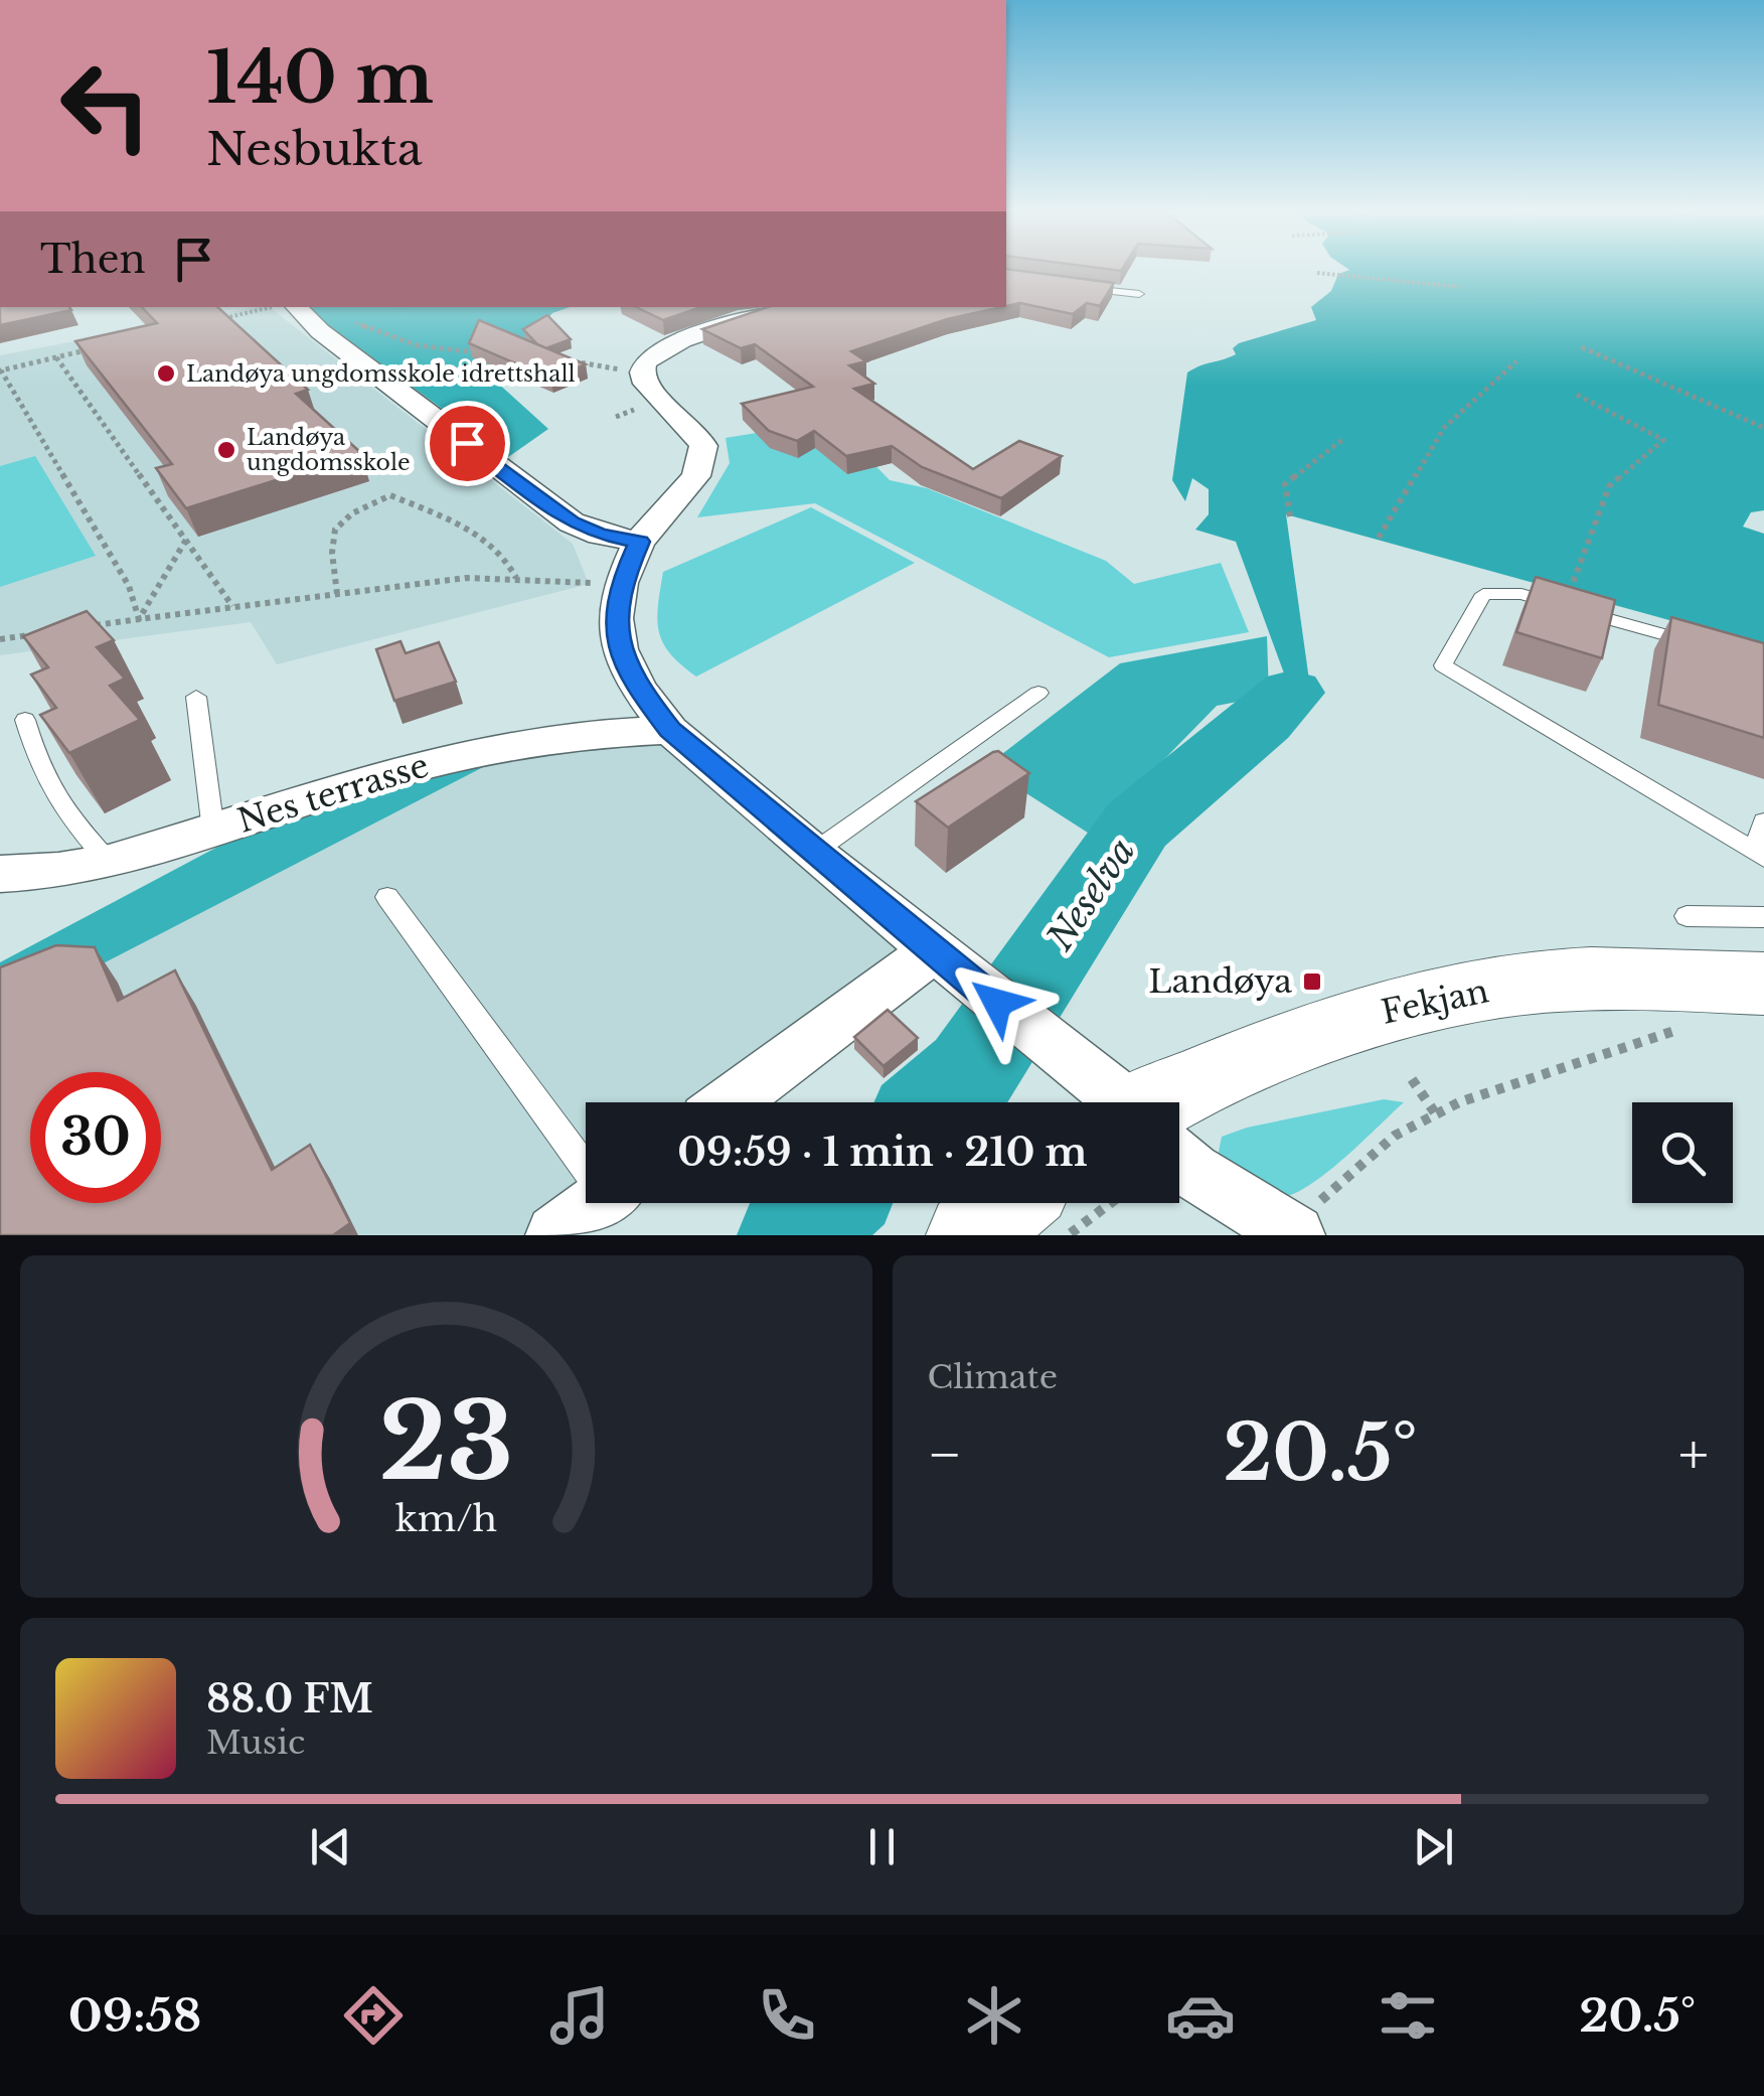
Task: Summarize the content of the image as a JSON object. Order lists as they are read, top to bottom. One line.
{"streets":{"main road":["Fekjan"],"street":["Nes terrasse"]},"water":["Neselva"],"places":{"other":["Landøya ungdomsskole idrettshall","Landøya ungdomsskole"],"transit":["Landøya"]},"page":{"turn":["140 m","Nesbukta"],"then":"Then","limit":"30","trip":"09:59 · 1 min · 210 m","tile":"Climate","heat":["−","20.5°","+"],"song":["88.0 FM","Music"],"tabs":["09:58","20.5°"],"gauge":["23","km/h"]}}
